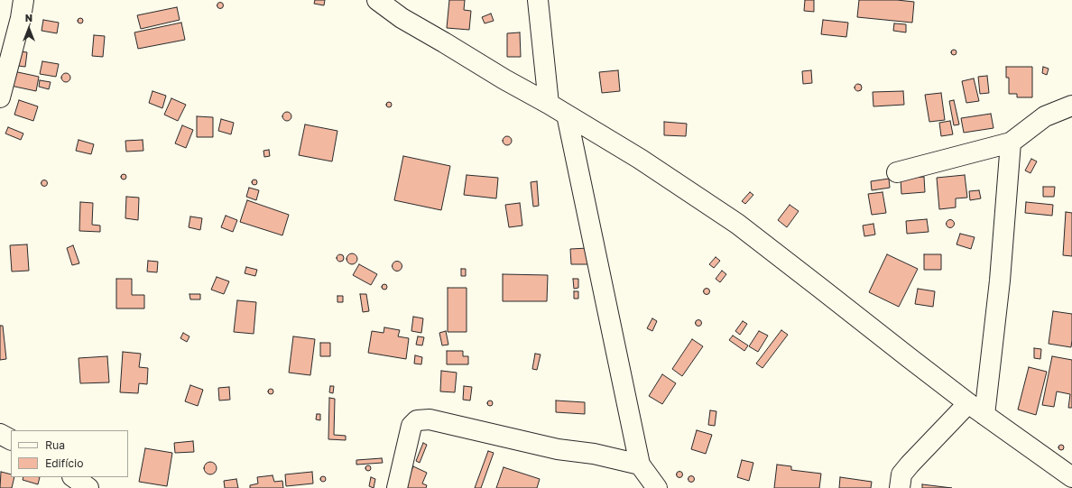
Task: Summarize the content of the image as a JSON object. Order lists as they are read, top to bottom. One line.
{"legend":["Rua","Edifício"],"north":"top"}
